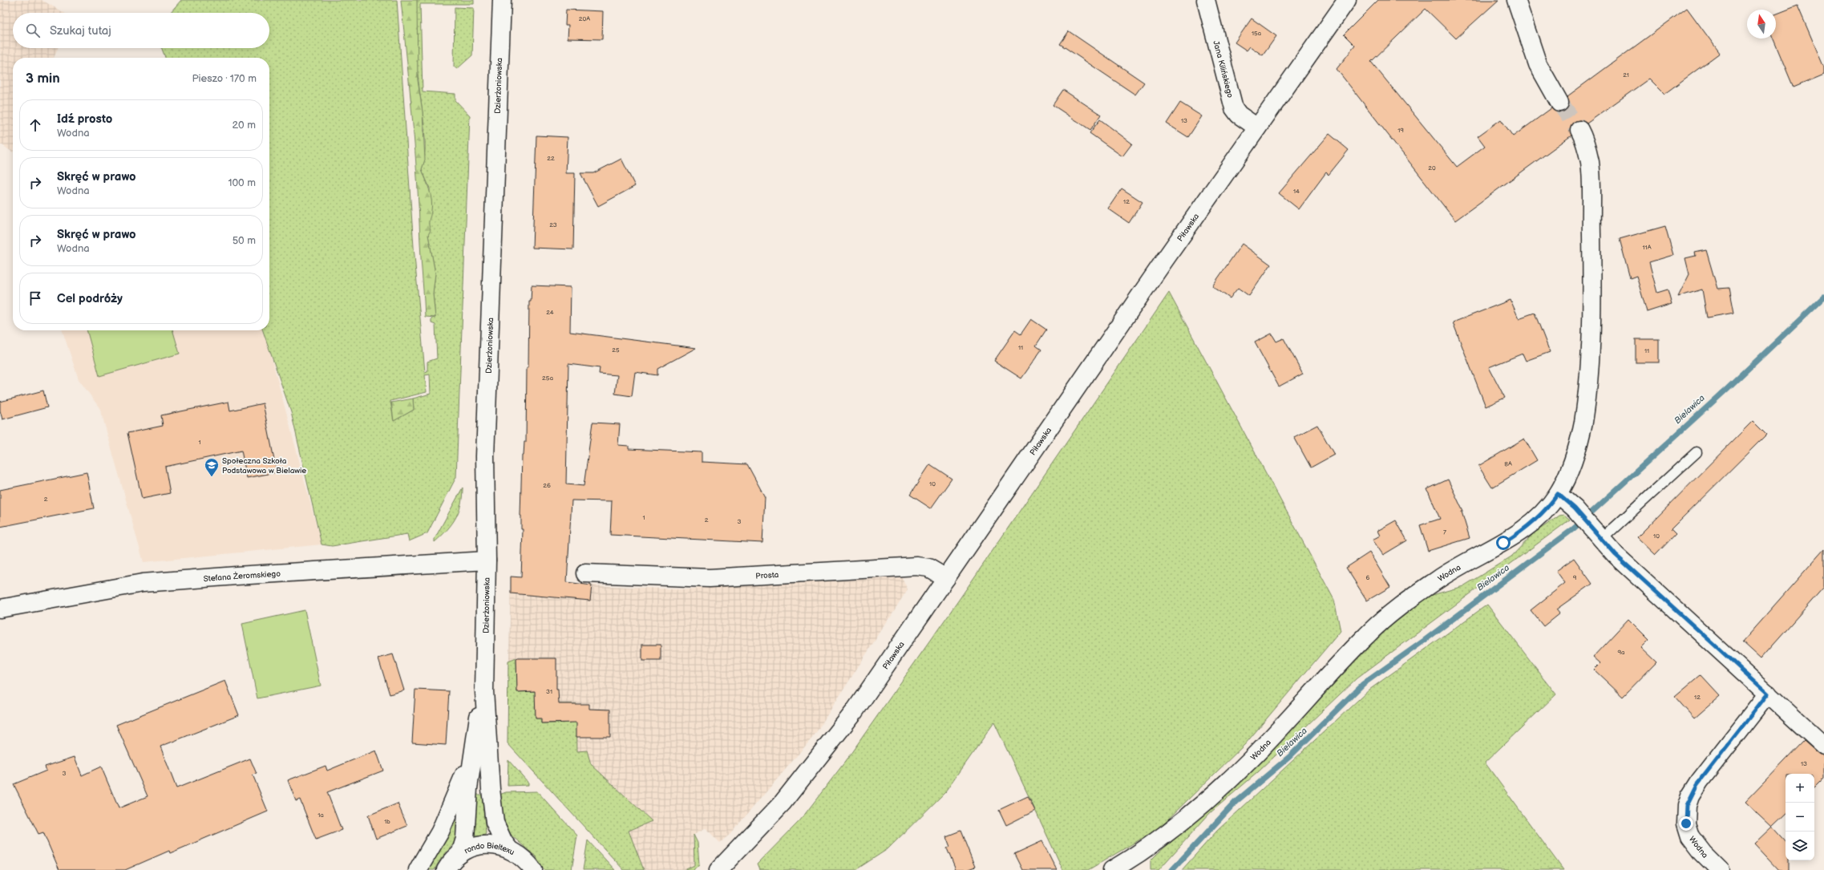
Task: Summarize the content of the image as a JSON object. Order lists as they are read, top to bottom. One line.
{"streets":{"street":["Jana Kilińskiego","Dzierżoniowska","Piławska","Wodna","Prosta","Stefana Żeromskiego","rondo Bieltexu"]},"crossings":[["Jana Kilińskiego","Piławska"],["Dzierżoniowska","Stefana Żeromskiego"],["Dzierżoniowska","rondo Bieltexu"],["Piławska","Prosta"]],"water":["Bielawica"],"places":{"school or university":["Społeczna Szkoła Podstawowa w Bielawie"]},"house_numbers":["20A","15a","21","13","19","22","20","14","12","23","11A","24","11","25","11","25a","1","8A","10","26","2","1","2","3","7","10","6","9","9a","31","12","13","3","1a","1b"],"north":"top","page":{"search":"Szukaj tutaj","heading":["3 min","Pieszo · 170 m"],"list":[["Idź prosto","Wodna","20 m"],["Skręć w prawo","Wodna","100 m"],["Skręć w prawo","Wodna","50 m"],"Cel podróży"],"map_buttons":["+","−"]}}
